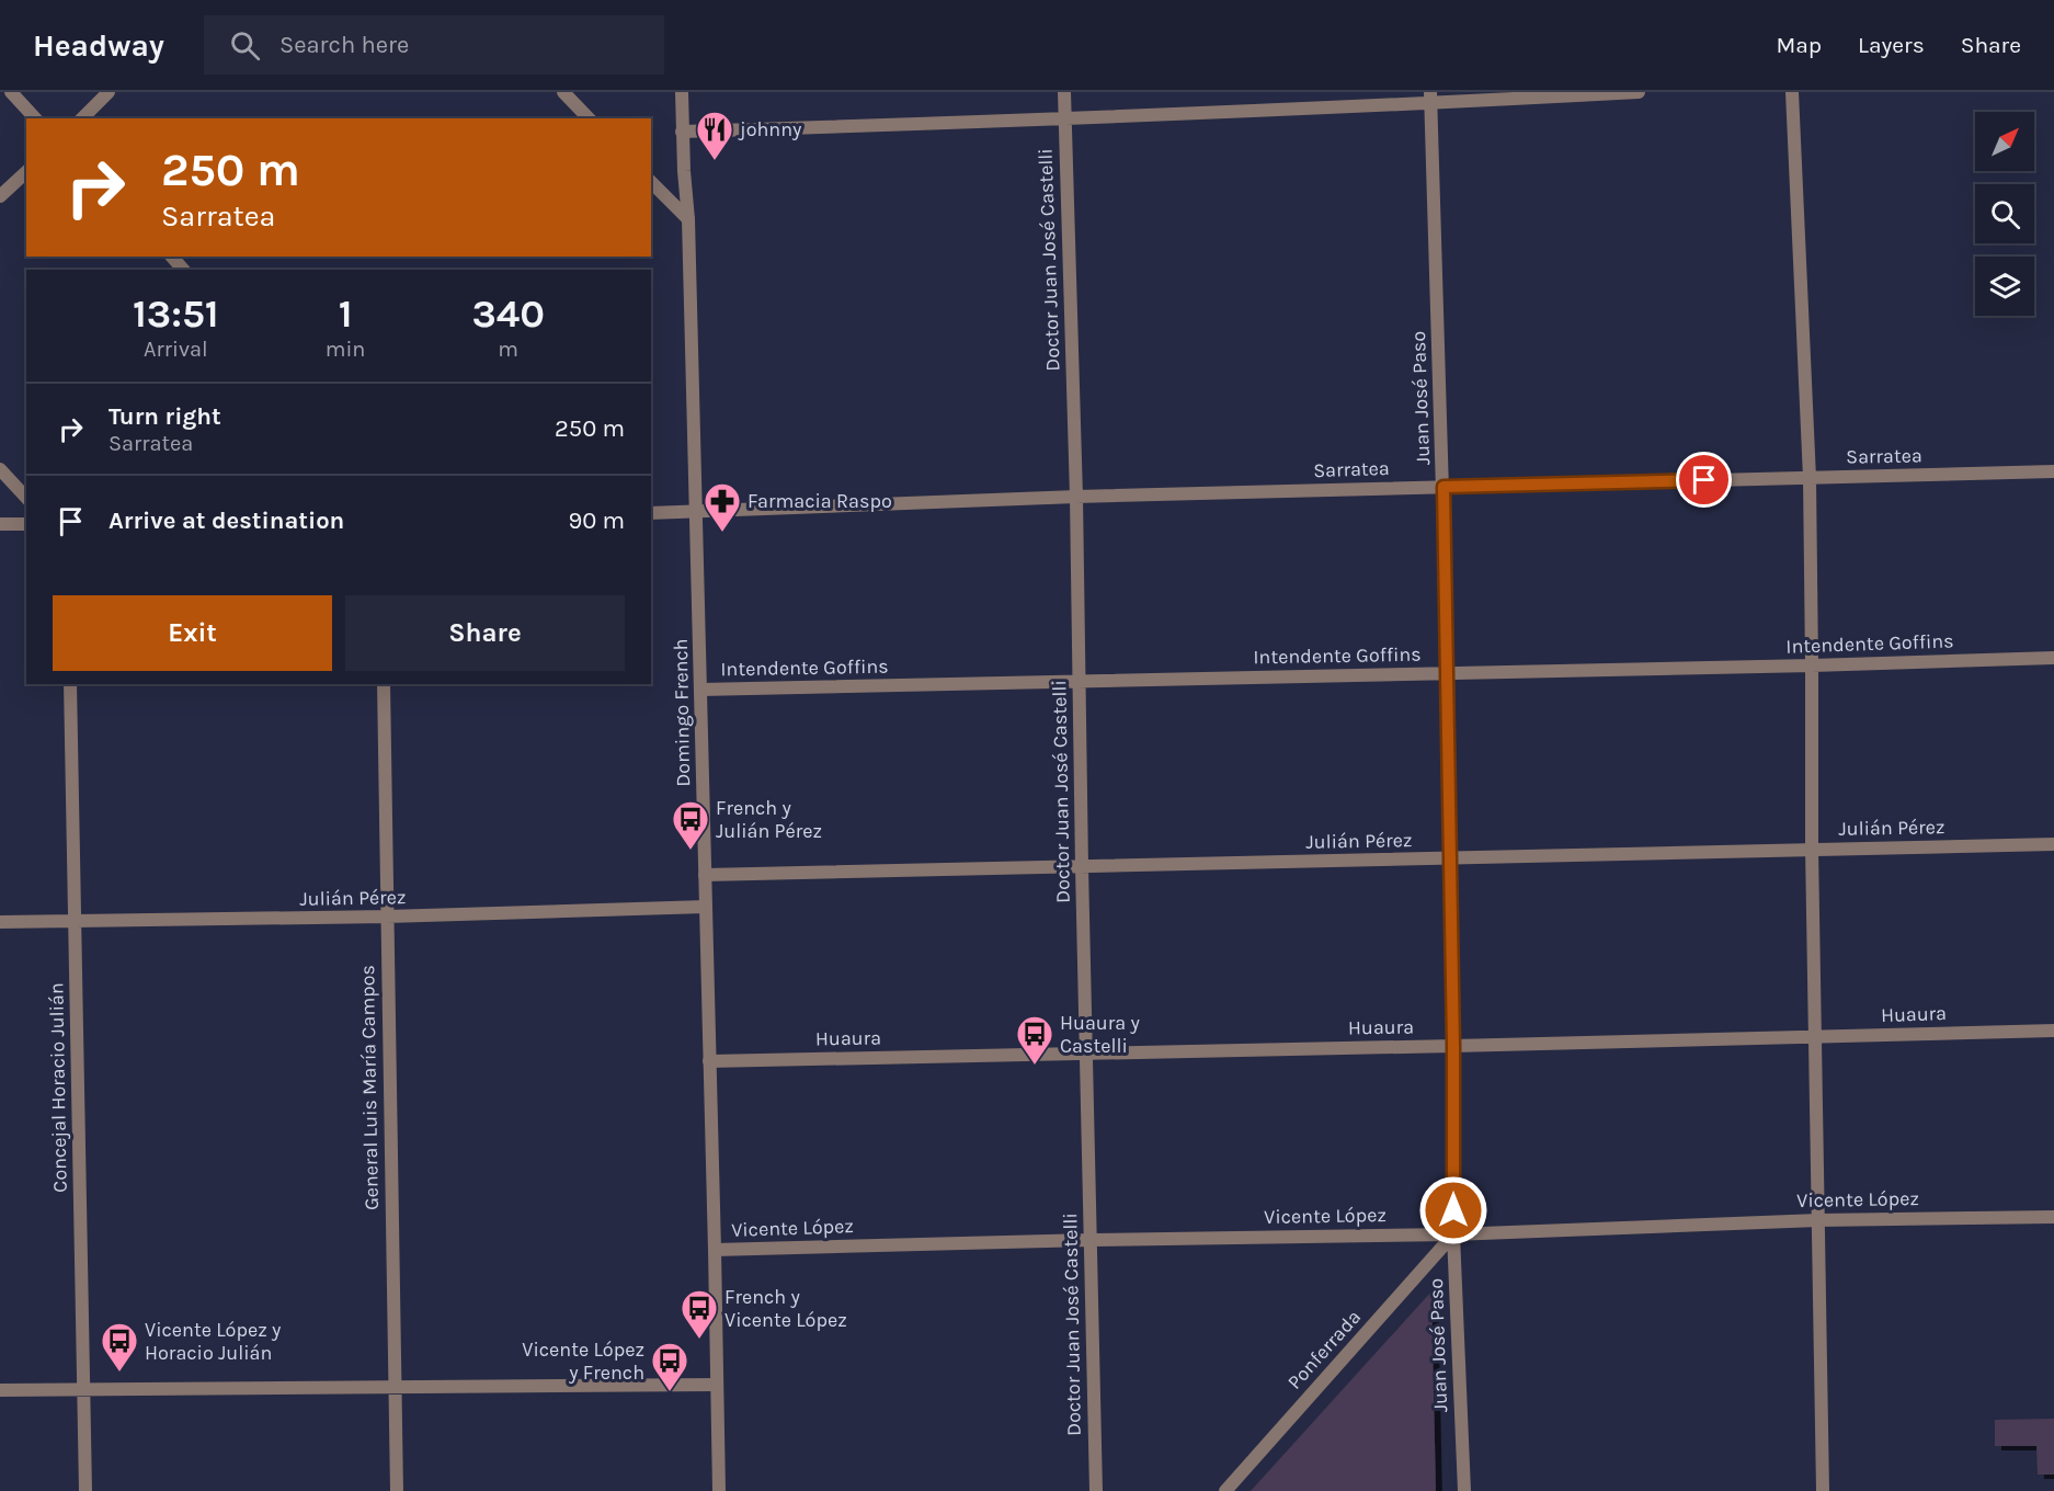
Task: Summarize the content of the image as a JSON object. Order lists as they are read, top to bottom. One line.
{"streets":{"street":["Doctor Juan José Castelli","Juan José Paso","Sarratea","Intendente Goffins","Domingo French","Julián Pérez","Huaura","Concejal Horacio Julián","General Luis María Campos","Vicente López","Ponferrada"]},"crossings":[["Doctor Juan José Castelli","Sarratea"],["Doctor Juan José Castelli","Intendente Goffins"],["Doctor Juan José Castelli","Julián Pérez"],["Doctor Juan José Castelli","Huaura"],["Doctor Juan José Castelli","Vicente López"],["Juan José Paso","Sarratea"],["Juan José Paso","Intendente Goffins"],["Juan José Paso","Julián Pérez"],["Juan José Paso","Huaura"],["Juan José Paso","Vicente López"],["Juan José Paso","Ponferrada"],["Sarratea","Domingo French"],["Intendente Goffins","Domingo French"],["Domingo French","Julián Pérez"],["Domingo French","Huaura"],["Domingo French","Vicente López"],["Julián Pérez","Concejal Horacio Julián"],["Julián Pérez","General Luis María Campos"],["Vicente López","Ponferrada"]],"places":{"restaurant":["johnny"],"pharmacy":["Farmacia Raspo"],"bus stop":["French y Julián Pérez","Huaura y Castelli","French y Vicente López","Vicente López y Horacio Julián","Vicente López y French"]},"north":"top right","page":{"header":"Headway","search":"Search here","nav":["Map","Layers","Share"],"turn":["250 m","Sarratea"],"eta":["13:51","Arrival","1","min","340","m"],"list":[{"name":"Turn right","note":"Sarratea","value":"250 m"},{"name":"Arrive at destination","value":"90 m"}],"buttons":["Exit","Share"]}}
